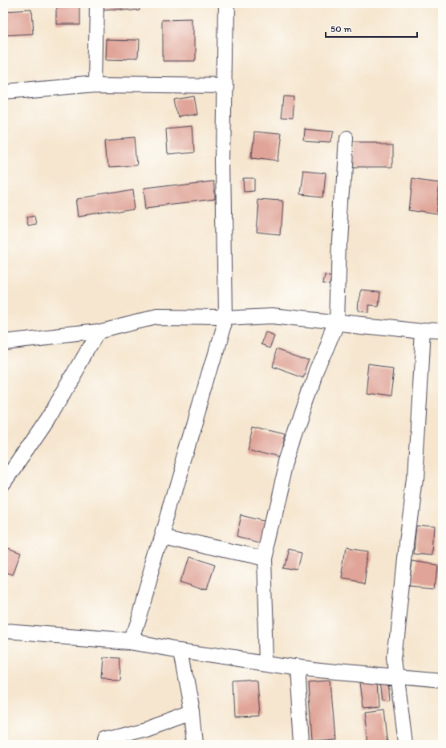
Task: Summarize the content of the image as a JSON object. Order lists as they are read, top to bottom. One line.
{"scale_bar":"50 m"}
